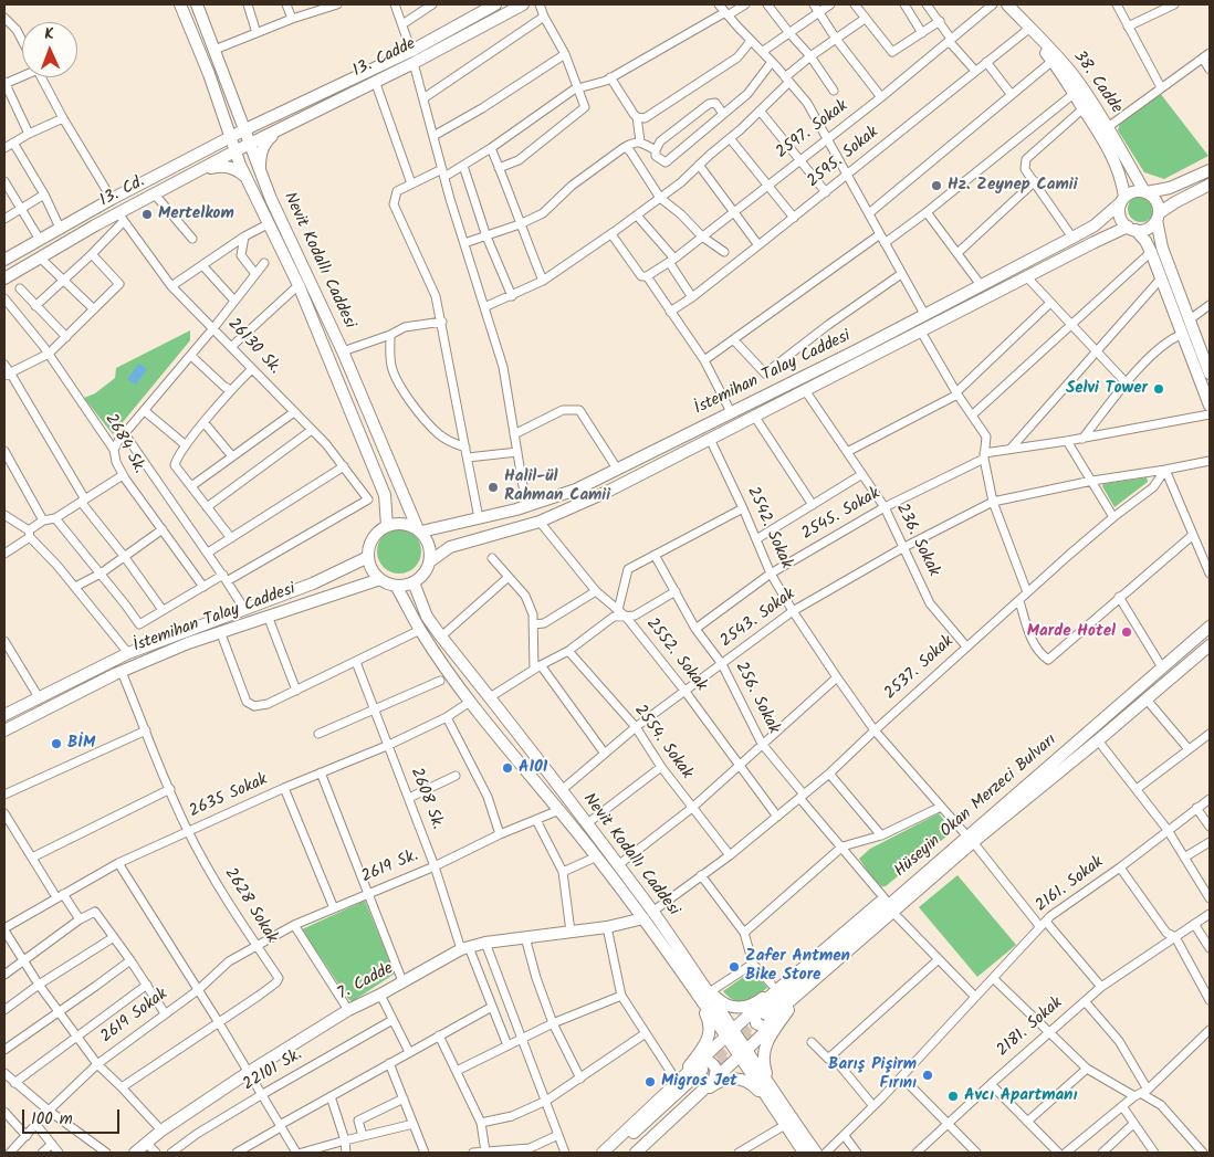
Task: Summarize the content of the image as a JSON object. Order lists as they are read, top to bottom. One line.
{"streets":{"main road":["13. Cadde","38. Cadde","13. Cd.","Nevit Kodallı Caddesi","İstemihan Talay Caddesi","Hüseyin Okan Merzeci Bulvarı","7. Cadde"],"street":["2597. Sokak","2595. Sokak","26130 Sk.","2684 Sk.","2545. Sokak","2542. Sokak","236. Sokak","2543. Sokak","2552. Sokak","2537. Sokak","256. Sokak","2554. Sokak","2635 Sokak","2608 Sk.","2619 Sk.","2161. Sokak","2628 Sokak","2619 Sokak","2181. Sokak","22101 Sk."]},"crossings":[["13. Cadde","13. Cd."],["13. Cadde","Nevit Kodallı Caddesi"],["38. Cadde","2595. Sokak"],["38. Cadde","İstemihan Talay Caddesi"],["13. Cd.","Nevit Kodallı Caddesi"],["13. Cd.","26130 Sk."],["Nevit Kodallı Caddesi","İstemihan Talay Caddesi"],["Nevit Kodallı Caddesi","2543. Sokak"],["Nevit Kodallı Caddesi","2537. Sokak"],["Nevit Kodallı Caddesi","2635 Sokak"],["Nevit Kodallı Caddesi","2619 Sk."],["Nevit Kodallı Caddesi","7. Cadde"],["İstemihan Talay Caddesi","2542. Sokak"],["İstemihan Talay Caddesi","236. Sokak"],["İstemihan Talay Caddesi","2552. Sokak"],["İstemihan Talay Caddesi","2628 Sokak"],["2545. Sokak","2542. Sokak"],["2545. Sokak","236. Sokak"],["2545. Sokak","256. Sokak"],["2542. Sokak","2543. Sokak"],["2542. Sokak","2537. Sokak"],["2542. Sokak","Hüseyin Okan Merzeci Bulvarı"],["2542. Sokak","2161. Sokak"],["2542. Sokak","2181. Sokak"],["236. Sokak","2543. Sokak"],["236. Sokak","2537. Sokak"],["2543. Sokak","2552. Sokak"],["2543. Sokak","2537. Sokak"],["2543. Sokak","256. Sokak"],["2543. Sokak","2554. Sokak"],["2552. Sokak","2537. Sokak"],["2537. Sokak","256. Sokak"],["2537. Sokak","2554. Sokak"],["2537. Sokak","7. Cadde"],["2635 Sokak","2608 Sk."],["2635 Sokak","2628 Sokak"],["2608 Sk.","2619 Sk."],["2608 Sk.","7. Cadde"],["2619 Sk.","2619 Sokak"],["2628 Sokak","2619 Sokak"]],"places":["Hz. Zeynep Camii","Mertelkom","Selvi Tower","Halil-ül Rahman Camii","Marde Hotel","BİM","A101","Zafer Antmen Bike Store","Barış Pişirm Fırını","Migros Jet","Avcı Apartmanı"],"scale_bar":"100 m","north":"top"}
